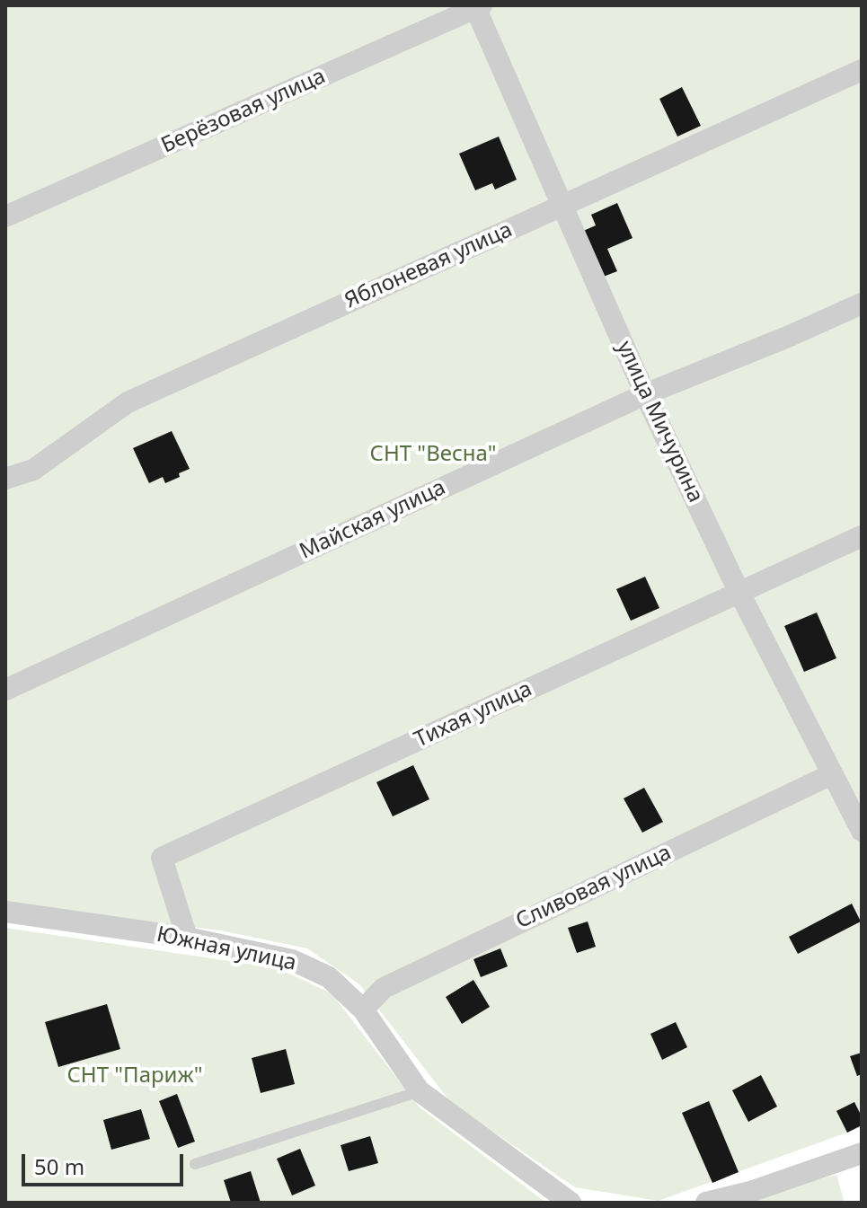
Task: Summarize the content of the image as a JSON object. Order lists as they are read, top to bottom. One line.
{"streets":{"street":["Берёзовая улица","Яблоневая улица","улица Мичурина","Майская улица","Тихая улица","Сливовая улица","Южная улица"]},"crossings":[["Берёзовая улица","улица Мичурина"],["Яблоневая улица","улица Мичурина"],["улица Мичурина","Майская улица"],["улица Мичурина","Тихая улица"],["улица Мичурина","Сливовая улица"],["Тихая улица","Южная улица"],["Сливовая улица","Южная улица"]],"parks":["СНТ \"Весна\"","СНТ \"Париж\""],"scale_bar":"50 m"}
